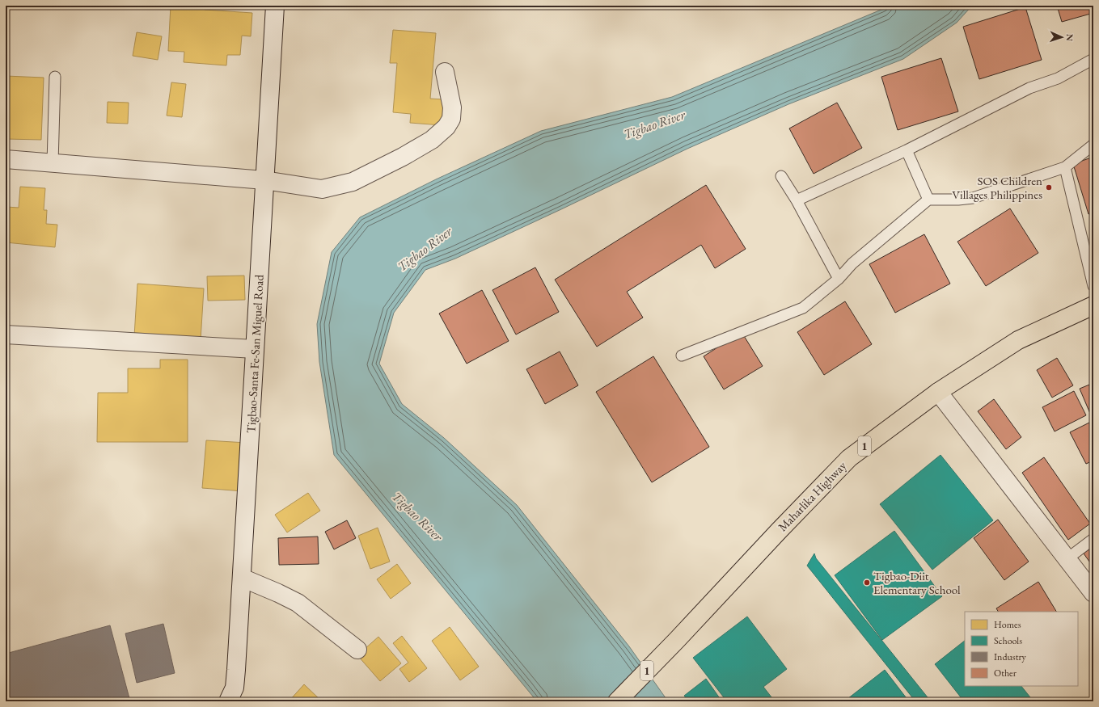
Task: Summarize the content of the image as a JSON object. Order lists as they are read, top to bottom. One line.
{"streets":{"highway":["1","Maharlika Highway"],"street":["Tigbao-Santa Fe-San Miguel Road"]},"water":["Tigbao River"],"places":["SOS Children Villages Philippines","Tigbao-Diit Elementary School"],"legend":["Homes","Schools","Industry","Other"],"north":"right"}
